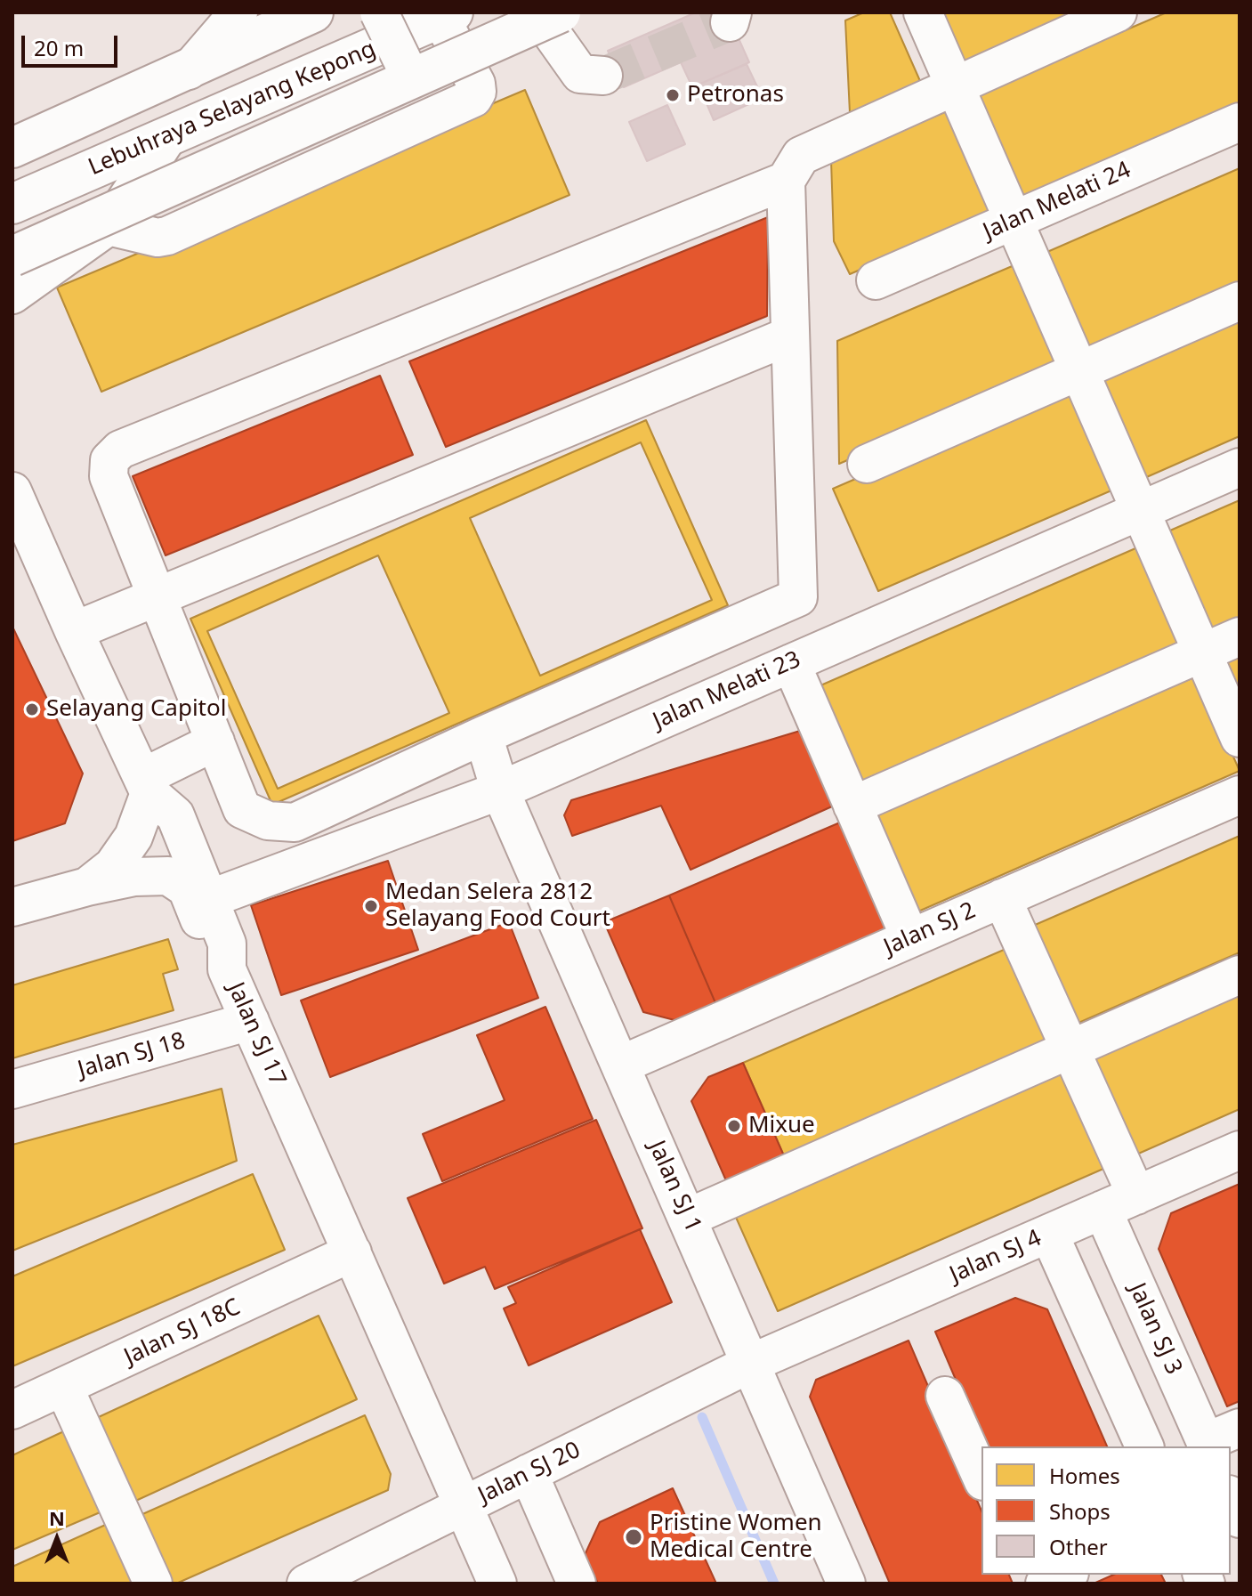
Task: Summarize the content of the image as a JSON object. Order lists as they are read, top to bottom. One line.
{"streets":{"main road":["Lebuhraya Selayang Kepong"],"street":["Jalan Melati 24","Jalan Melati 23","Jalan SJ 2","Jalan SJ 17","Jalan SJ 18","Jalan SJ 1","Jalan SJ 4","Jalan SJ 3","Jalan SJ 18C","Jalan SJ 20"]},"crossings":[["Jalan Melati 23","Jalan SJ 17"],["Jalan Melati 23","Jalan SJ 1"],["Jalan SJ 2","Jalan SJ 1"],["Jalan SJ 17","Jalan SJ 18"],["Jalan SJ 17","Jalan SJ 18C"],["Jalan SJ 17","Jalan SJ 20"],["Jalan SJ 1","Jalan SJ 4"],["Jalan SJ 1","Jalan SJ 20"],["Jalan SJ 4","Jalan SJ 3"],["Jalan SJ 4","Jalan SJ 20"]],"places":["Petronas","Selayang Capitol","Medan Selera 2812 Selayang Food Court","Mixue","Pristine Women Medical Centre"],"legend":["Homes","Shops","Other"],"scale_bar":"20 m","north":"top"}
